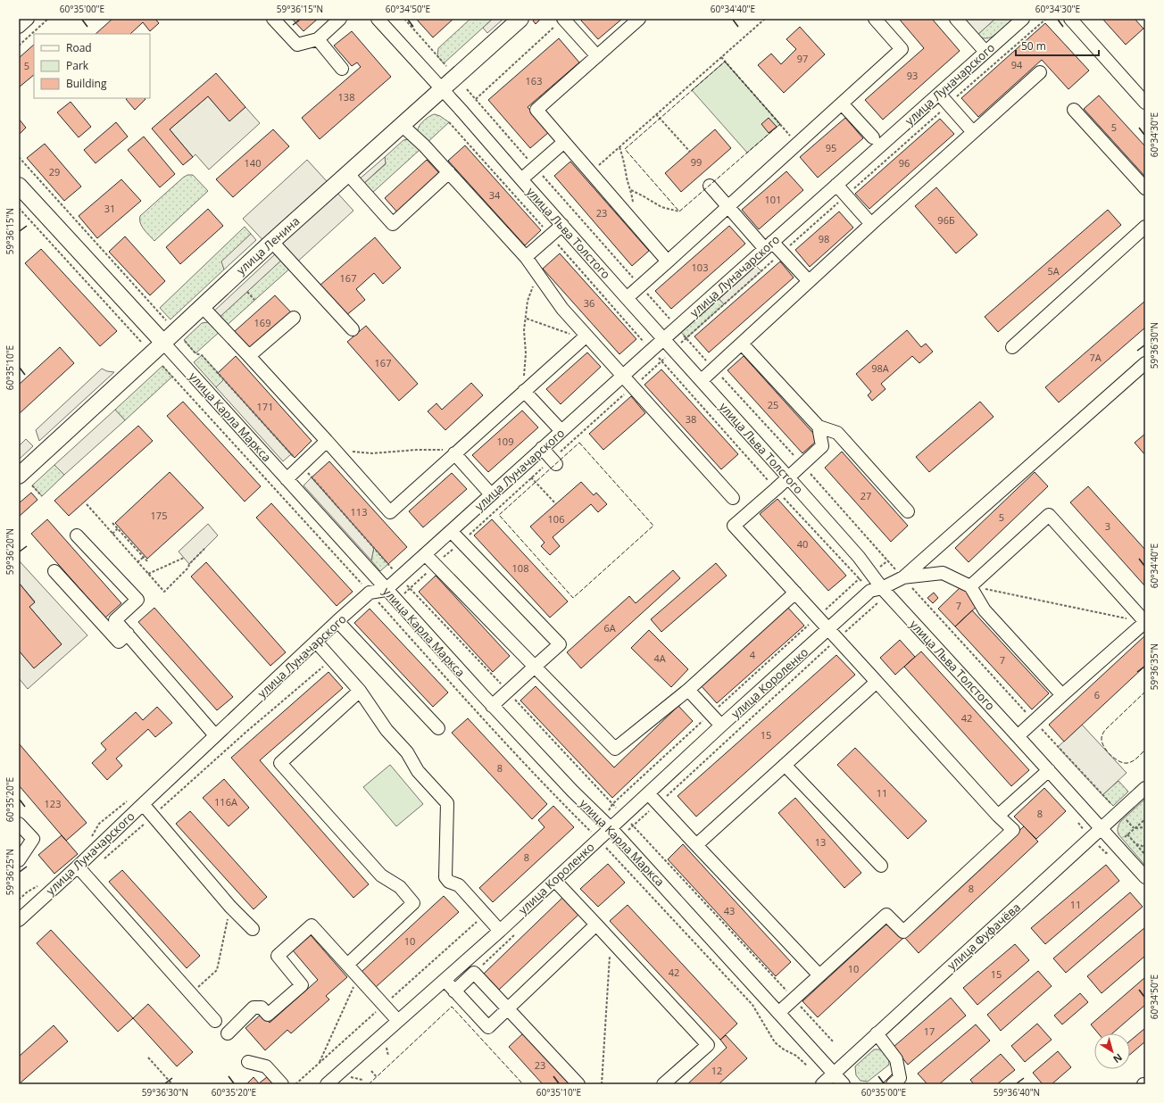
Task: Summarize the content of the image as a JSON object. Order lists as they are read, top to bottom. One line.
{"streets":{"main road":["улица Ленина","улица Карла Маркса"],"street":["улица Луначарского","улица Льва Толстого","улица Короленко","улица Фуфачёва"]},"crossings":[["улица Луначарского","улица Льва Толстого"],["улица Луначарского","улица Карла Маркса"],["улица Льва Толстого","улица Ленина"],["улица Льва Толстого","улица Короленко"],["улица Льва Толстого","улица Фуфачёва"],["улица Ленина","улица Карла Маркса"],["улица Карла Маркса","улица Короленко"],["улица Карла Маркса","улица Фуфачёва"]],"house_numbers":["97","94","5","93","163","138","5","95","99","140","96","29","34","101","31","23","96Б","98","103","5А","167","36","169","7А","167","98А","25","171","38","109","27","113","175","5","106","3","40","108","7","6А","4","4А","7","6","42","15","8","11","116А","123","8","13","8","8","11","43","10","10","42","15","17","23","12"],"legend":["Road","Park","Building"],"scale_bar":"50 m","north":"bottom right","coordinates":["60°35'00\"E","59°36'15\"N","60°34'50\"E","60°34'40\"E","60°34'30\"E","59°36'30\"N","60°35'10\"E","59°36'20\"N","59°36'35\"N","60°35'20\"E","59°36'25\"N","59°36'40\"N"]}
